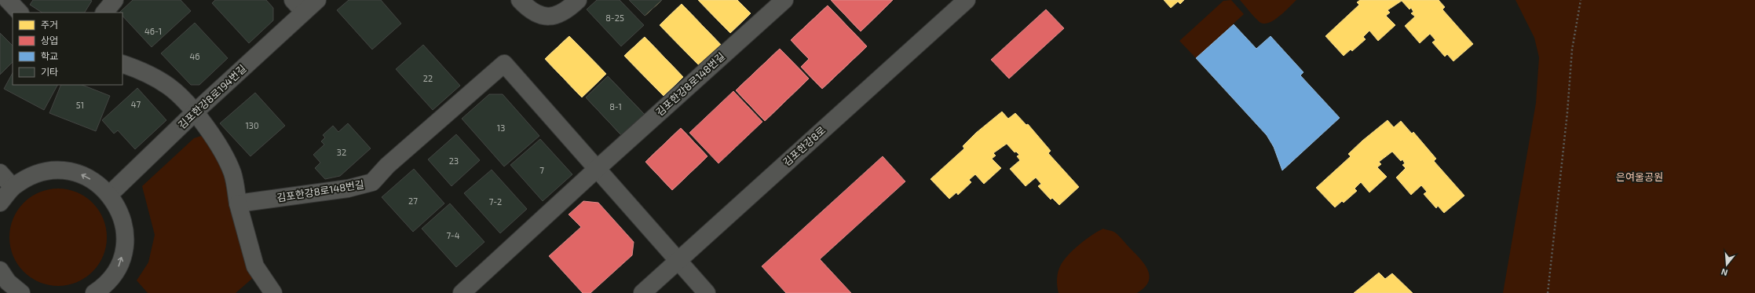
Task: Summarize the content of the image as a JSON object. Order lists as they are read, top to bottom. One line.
{"streets":{"street":["김포한강8로148번길","김포한강8로194번길","김포한강8로"]},"crossings":[["김포한강8로148번길","김포한강8로"]],"parks":["은여울공원"],"house_numbers":["8-25","46-1","46","22","47","51","8-1","130","13","32","23","7","27","7-2","7-4"],"legend":["주거","상업","학교","기타"],"north":"bottom"}
